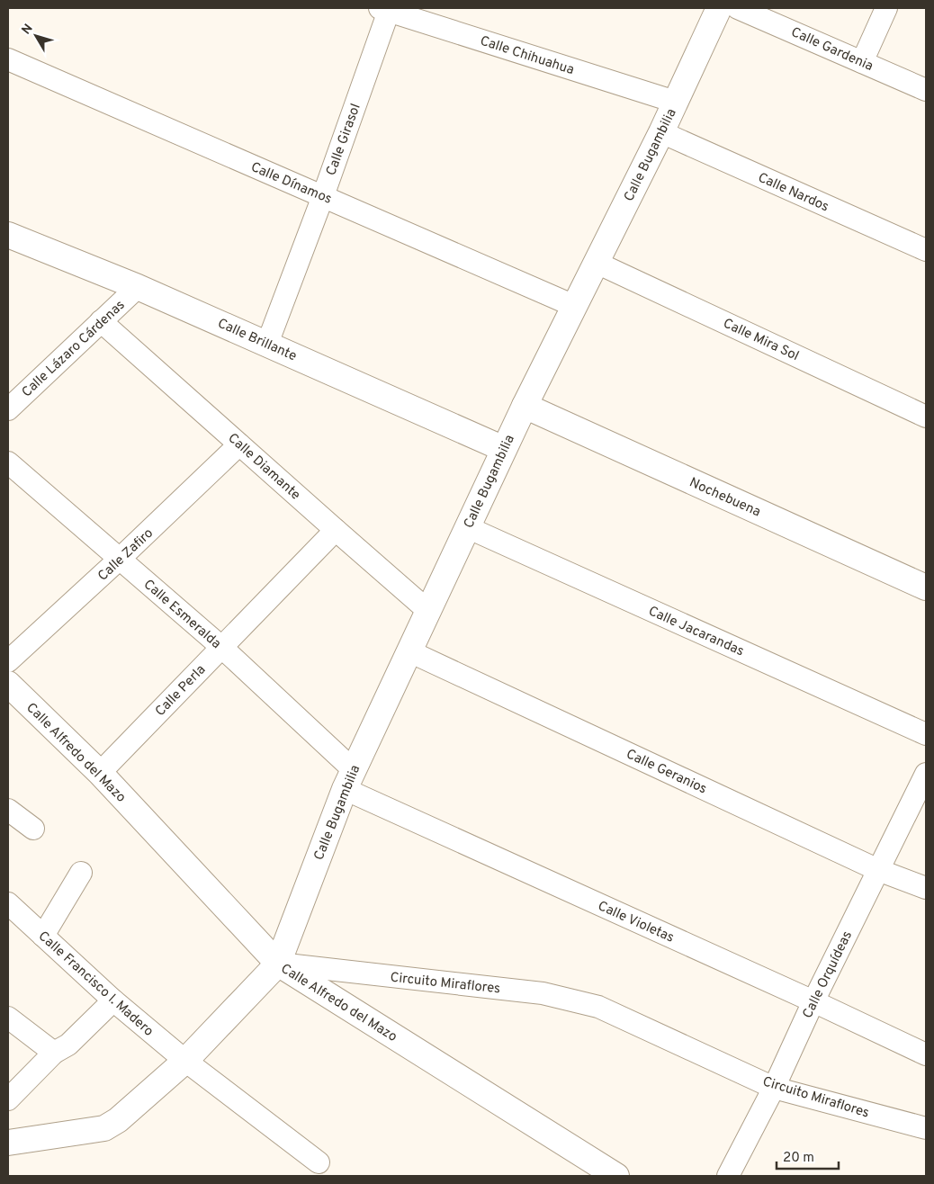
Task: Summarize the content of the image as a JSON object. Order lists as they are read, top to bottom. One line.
{"streets":{"street":["Calle Gardenia","Calle Chihuahua","Calle Girasol","Calle Bugambilia","Calle Dínamos","Calle Nardos","Calle Brillante","Calle Mira Sol","Calle Lázaro Cárdenas","Calle Diamante","Nochebuena","Calle Zafiro","Calle Esmeralda","Calle Jacarandas","Calle Perla","Calle Alfredo del Mazo","Calle Geranios","Calle Violetas","Calle Orquídeas","Circuito Miraflores","Calle Francisco I. Madero"]},"crossings":[["Calle Chihuahua","Calle Girasol"],["Calle Chihuahua","Calle Bugambilia"],["Calle Girasol","Calle Dínamos"],["Calle Girasol","Calle Brillante"],["Calle Bugambilia","Calle Dínamos"],["Calle Bugambilia","Calle Nardos"],["Calle Bugambilia","Calle Brillante"],["Calle Bugambilia","Calle Mira Sol"],["Calle Bugambilia","Calle Diamante"],["Calle Bugambilia","Nochebuena"],["Calle Bugambilia","Calle Esmeralda"],["Calle Bugambilia","Calle Jacarandas"],["Calle Bugambilia","Calle Alfredo del Mazo"],["Calle Bugambilia","Calle Geranios"],["Calle Bugambilia","Calle Violetas"],["Calle Bugambilia","Circuito Miraflores"],["Calle Brillante","Calle Lázaro Cárdenas"],["Calle Lázaro Cárdenas","Calle Diamante"],["Calle Diamante","Calle Zafiro"],["Calle Diamante","Calle Perla"],["Calle Zafiro","Calle Esmeralda"],["Calle Esmeralda","Calle Perla"],["Calle Esmeralda","Calle Violetas"],["Calle Perla","Calle Alfredo del Mazo"],["Calle Alfredo del Mazo","Circuito Miraflores"],["Calle Geranios","Calle Orquídeas"],["Calle Violetas","Calle Orquídeas"],["Calle Orquídeas","Circuito Miraflores"]],"scale_bar":"20 m","north":"top left"}
